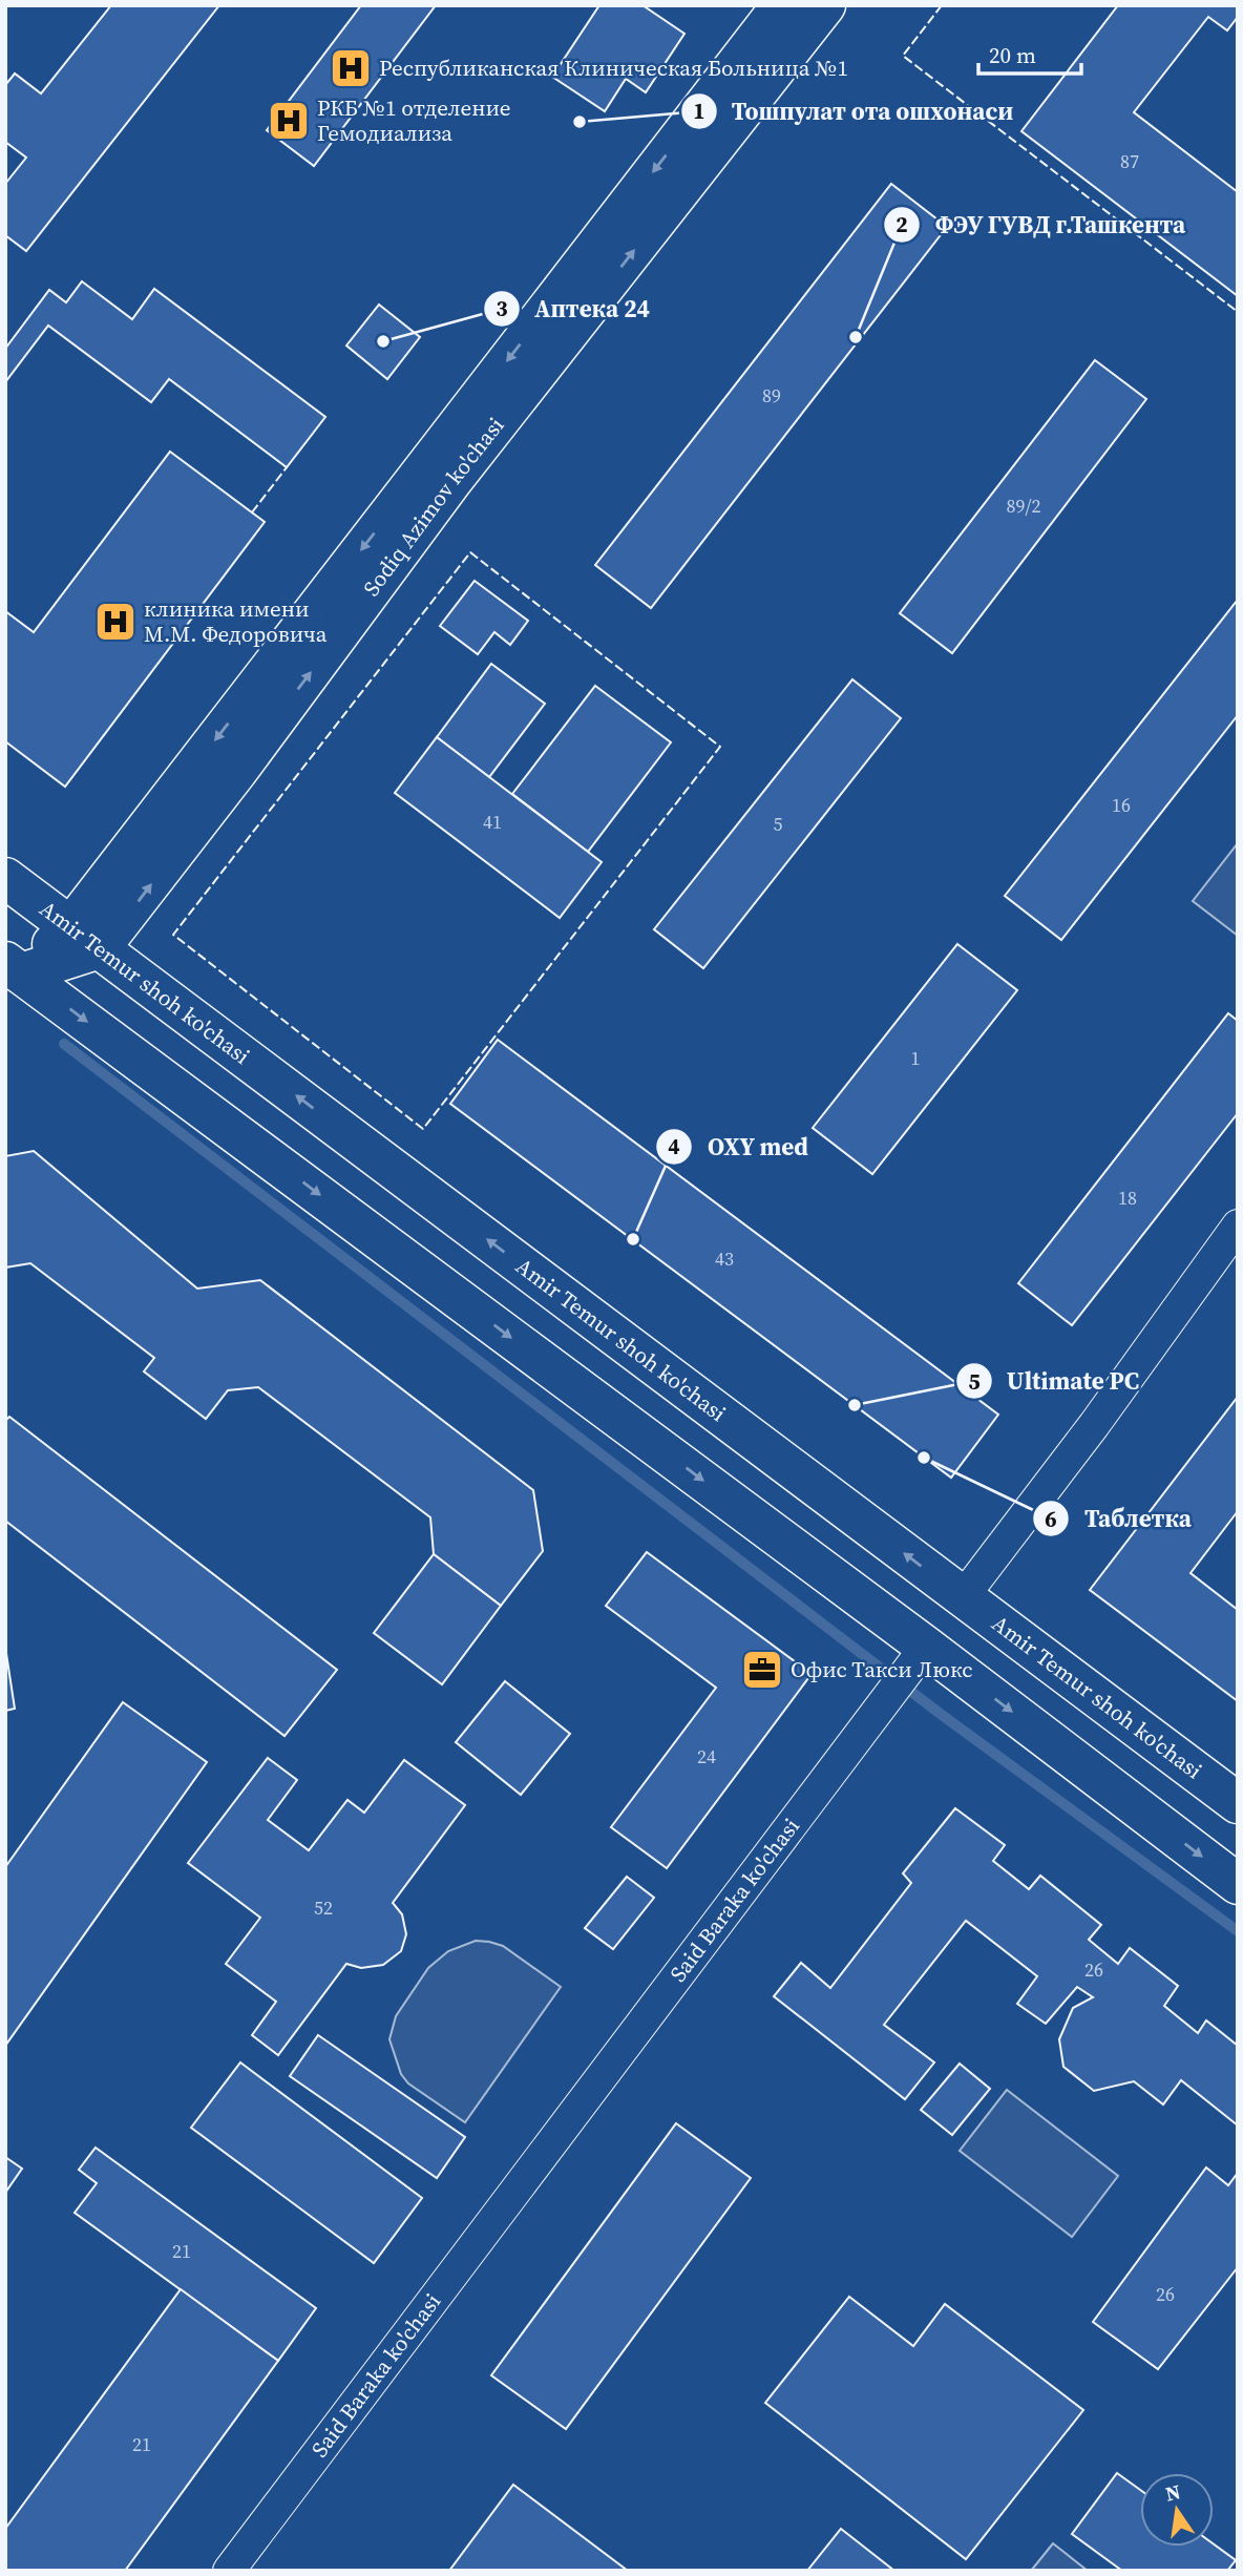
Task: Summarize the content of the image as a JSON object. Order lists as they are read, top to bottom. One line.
{"streets":{"main road":["Sodiq Azimov ko'chasi","Amir Temur shoh ko'chasi","Said Baraka ko'chasi"]},"crossings":[["Sodiq Azimov ko'chasi","Amir Temur shoh ko'chasi"],["Amir Temur shoh ko'chasi","Said Baraka ko'chasi"]],"places":{"hospital":["Республиканская Клиническая Больница №1","РКБ №1 отделение Гемодиализа","клиника имени М.М. Федоровича"],"other":["Тошпулат ота ошхонаси","ФЭУ ГУВД г.Ташкента","Аптека 24","OXY med","Ultimate PC","Таблетка"],"office":["Офис Такси Люкс"]},"house_numbers":["87","89","89/2","16","41","5","1","18","43","24","52","26","21","26","21"],"scale_bar":"20 m","north":"top"}
